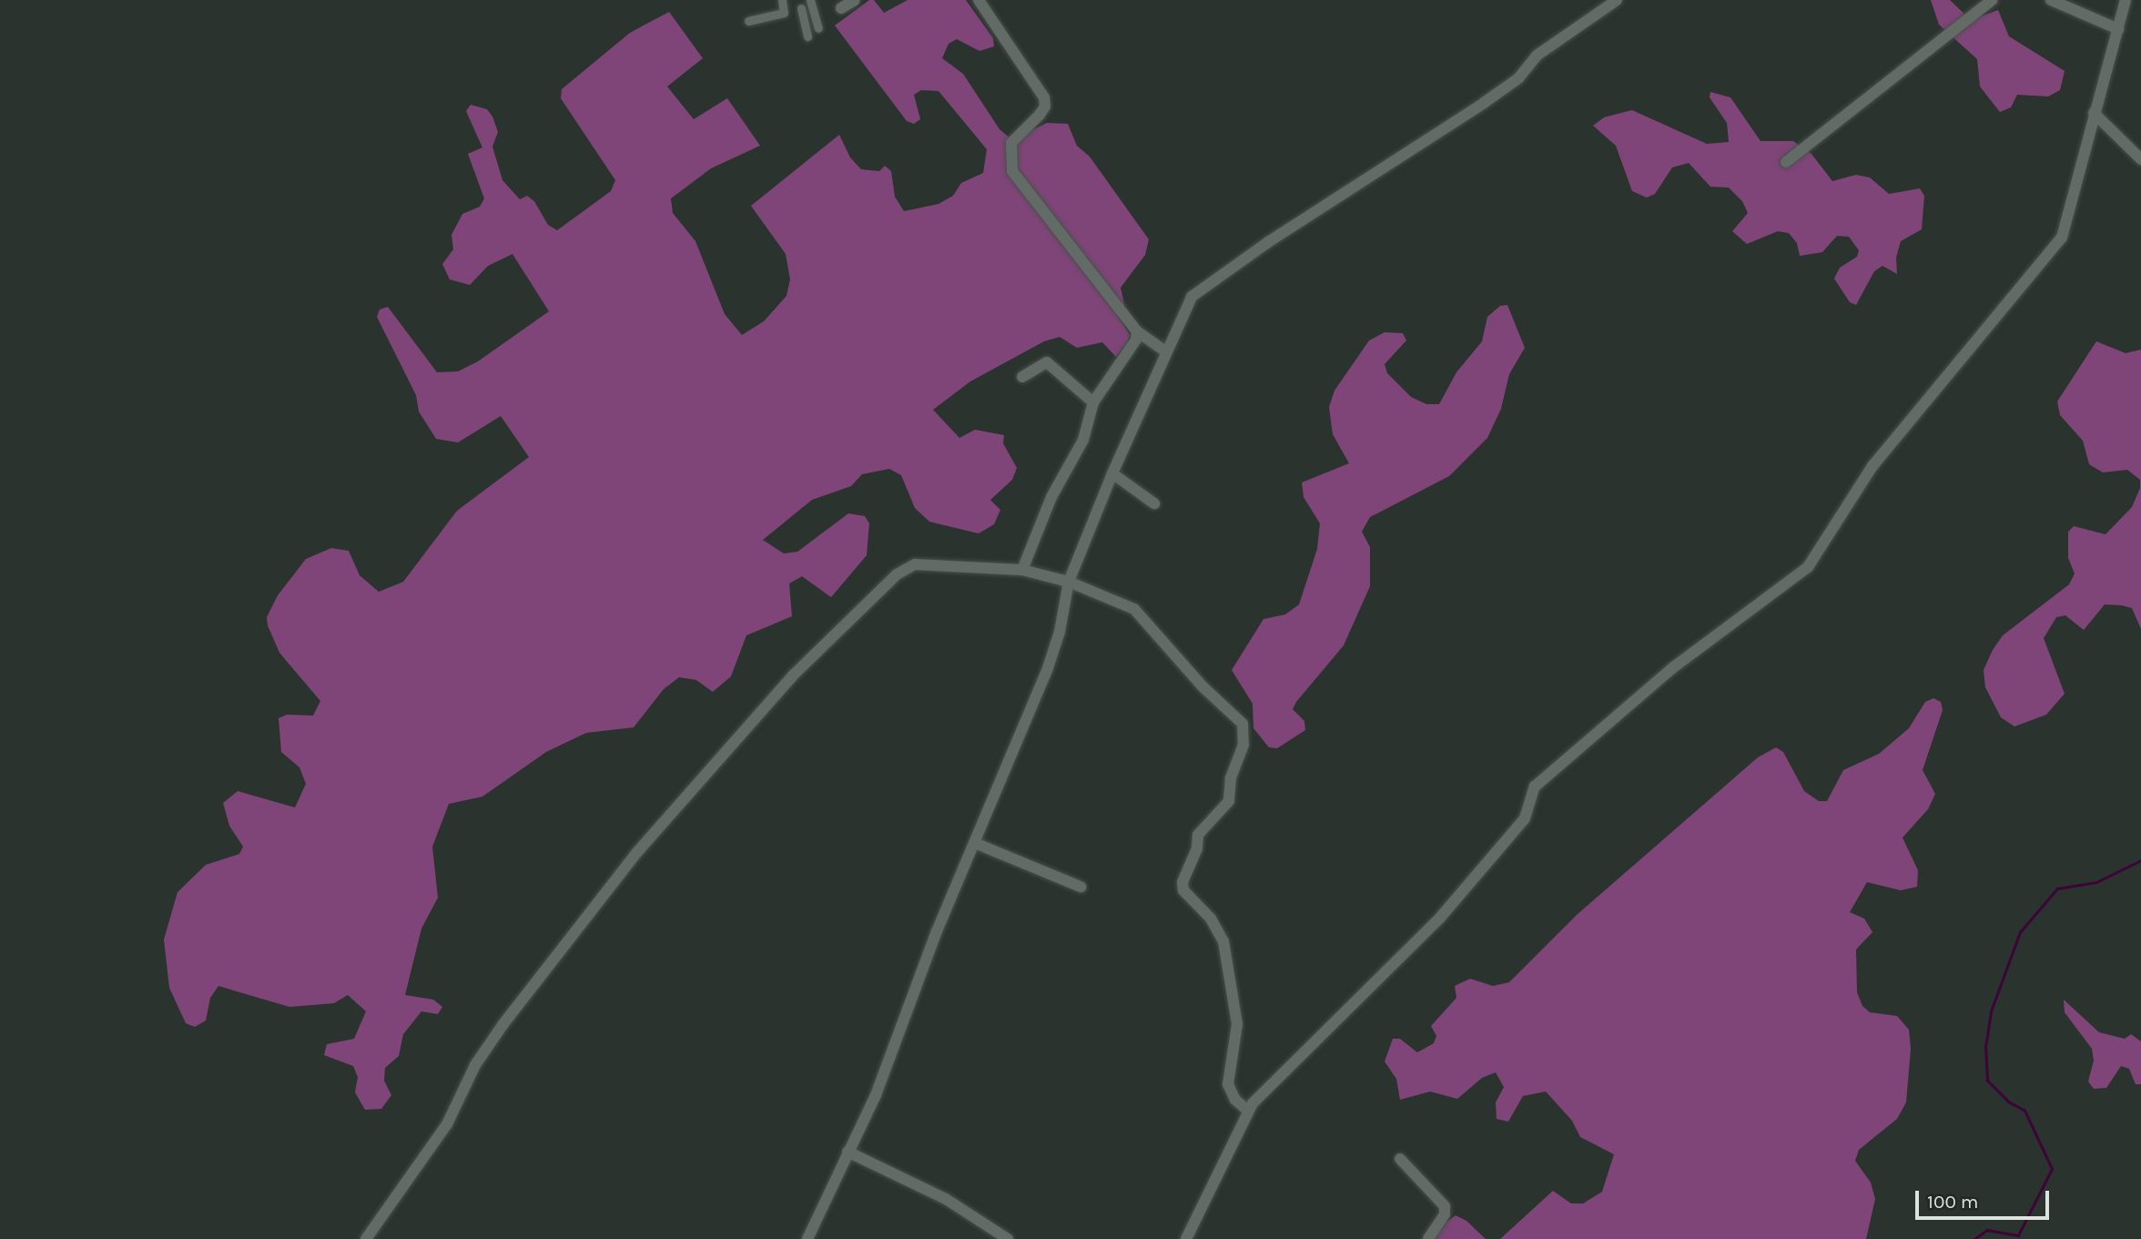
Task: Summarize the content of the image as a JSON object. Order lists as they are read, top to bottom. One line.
{"scale_bar":"100 m"}
